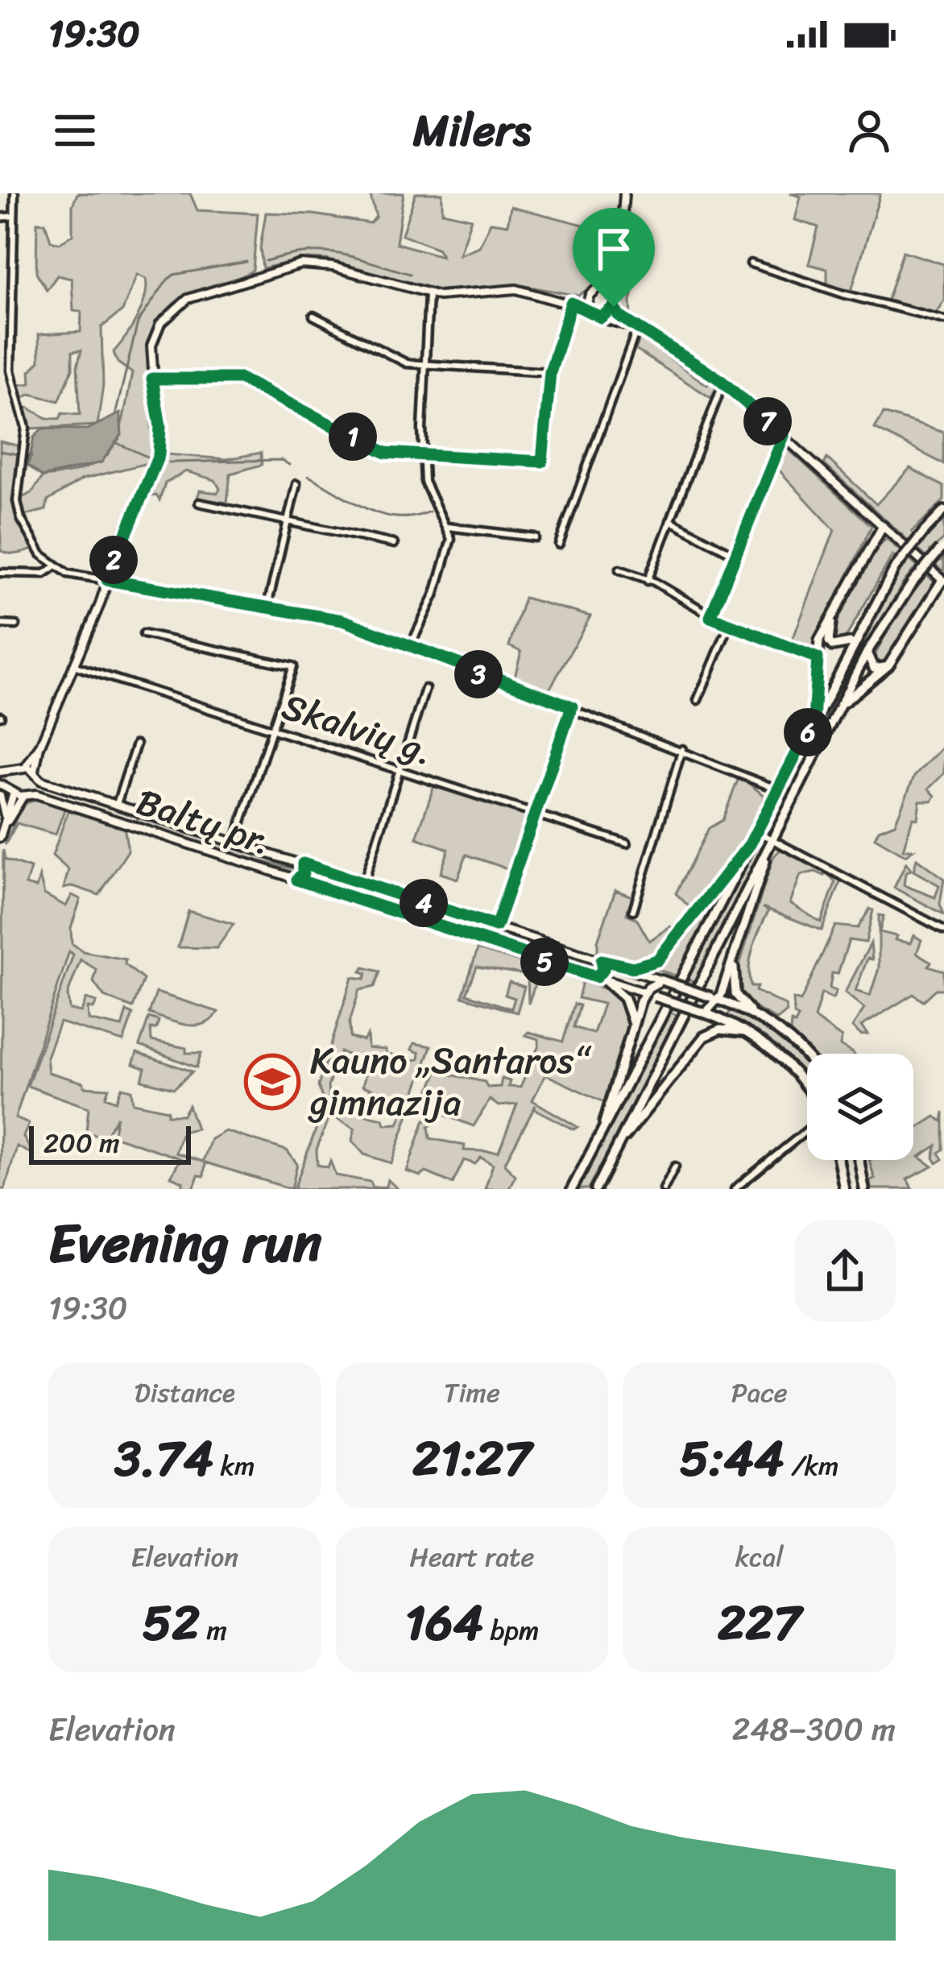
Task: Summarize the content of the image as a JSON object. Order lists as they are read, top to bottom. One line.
{"streets":{"main road":["Baltų pr."],"street":["Skalvių g."]},"places":{"school or university":["Kauno „Santaros“ gimnazija"]},"scale_bar":"200 m","page":{"status":"19:30","header":"Milers","pins":["7","1","2","3","6","4","5"],"scale":"200 m","heading":["Evening run","19:30"],"stats":[["Distance","3.74 km"],["Time","21:27"],["Pace","5:44 /km"],["Elevation","52 m"],["Heart rate","164 bpm"],["kcal","227"]],"chart":["Elevation","248–300 m"]}}
